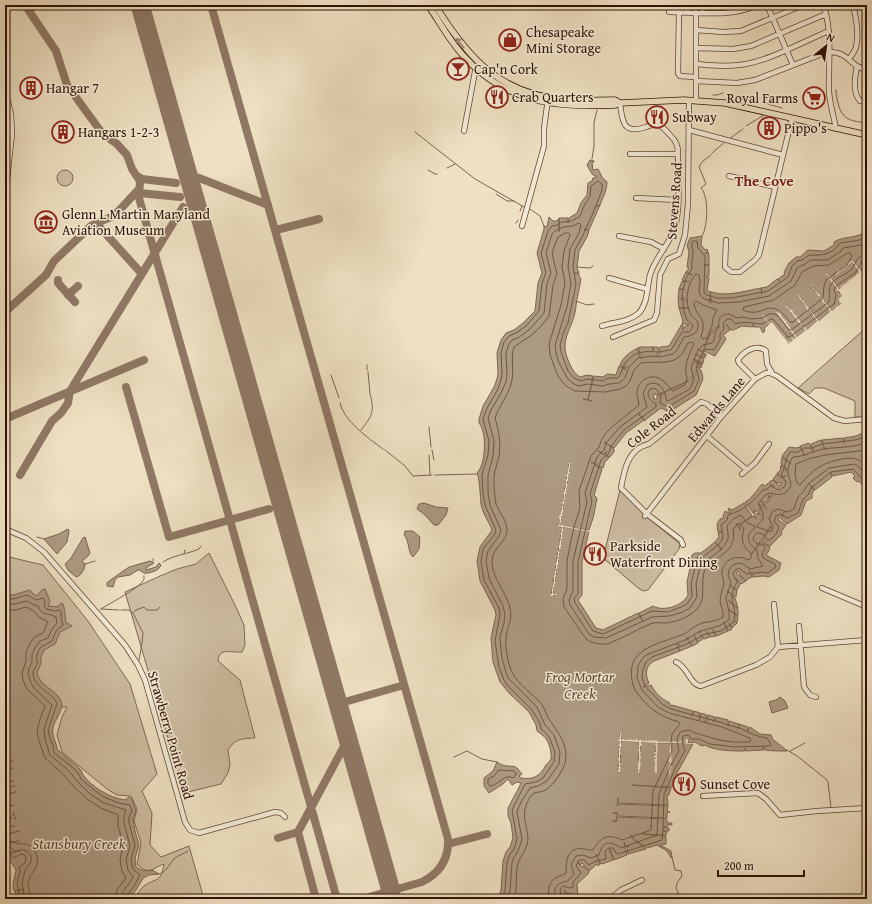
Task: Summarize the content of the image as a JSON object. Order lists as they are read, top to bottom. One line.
{"streets":{"street":["Stevens Road","Edwards Lane","Cole Road","Strawberry Point Road"]},"crossings":[["Edwards Lane","Cole Road"]],"districts":["The Cove"],"water":["Frog Mortar Creek","Stansbury Creek"],"places":{"shop":["Chesapeake Mini Storage"],"bar":["Cap'n Cork"],"building":["Hangar 7","Pippo's","Hangars 1-2-3"],"restaurant":["Crab Quarters","Subway","Parkside Waterfront Dining","Sunset Cove"],"supermarket":["Royal Farms"],"museum":["Glenn L Martin Maryland Aviation Museum"]},"scale_bar":"200 m","north":"top right"}
